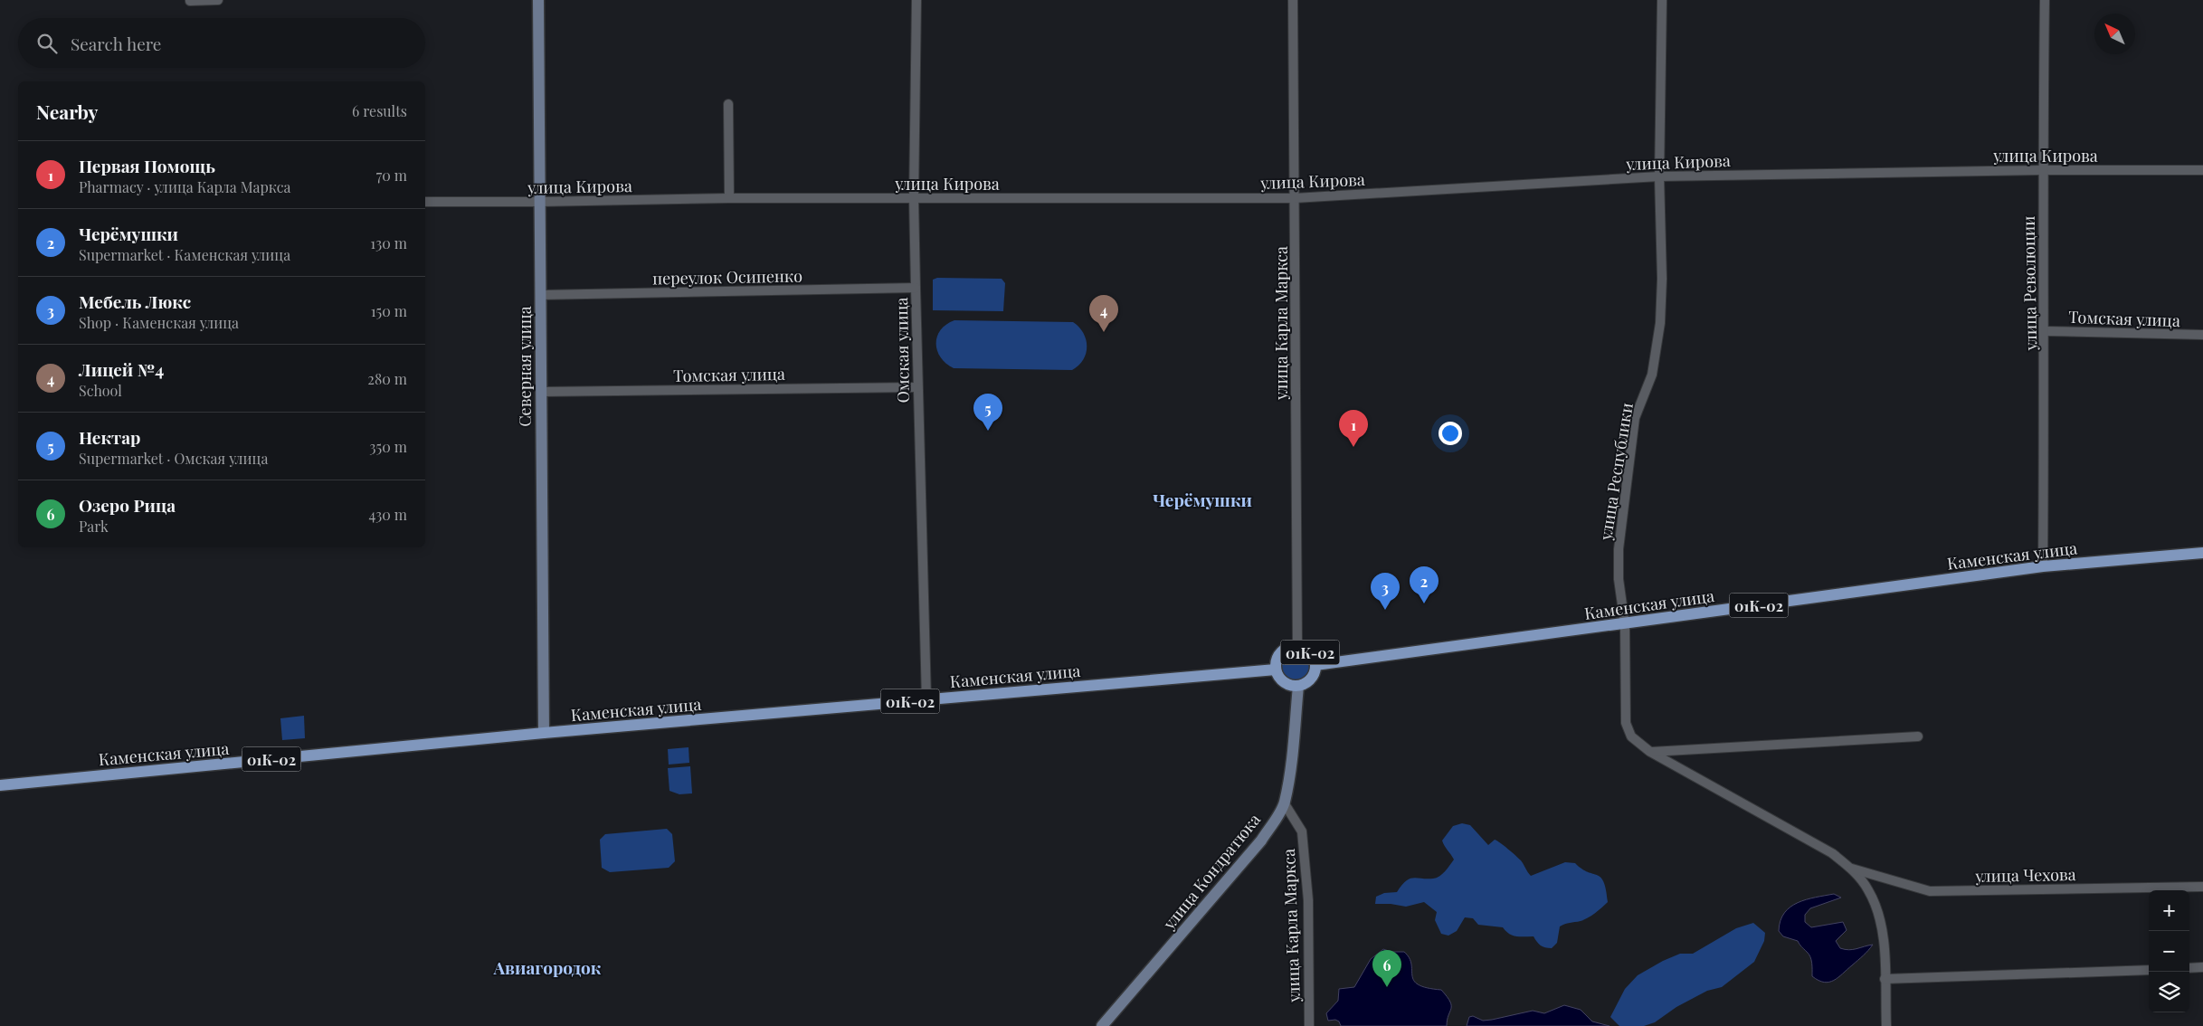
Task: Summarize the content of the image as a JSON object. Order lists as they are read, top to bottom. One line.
{"streets":{"main road":["Каменская улица","01К-02"],"street":["улица Кирова","переулок Осипенко","улица Революции","Томская улица","улица Карла Маркса","Омская улица","Северная улица","улица Республики","улица Кондратюка","улица Чехова"]},"crossings":[["улица Кирова","улица Революции"],["улица Кирова","улица Карла Маркса"],["улица Кирова","Омская улица"],["улица Кирова","Северная улица"],["улица Кирова","улица Республики"],["переулок Осипенко","Омская улица"],["переулок Осипенко","Северная улица"],["улица Революции","Томская улица"],["улица Революции","Каменская улица"],["Томская улица","Омская улица"],["Томская улица","Северная улица"],["улица Карла Маркса","Каменская улица"],["улица Карла Маркса","01К-02"],["улица Карла Маркса","улица Кондратюка"],["Омская улица","Каменская улица"],["Северная улица","Каменская улица"],["улица Республики","Каменская улица"],["улица Республики","улица Чехова"],["Каменская улица","01К-02"],["Каменская улица","улица Кондратюка"],["01К-02","улица Кондратюка"]],"districts":["Черёмушки","Авиагородок"],"north":"top left","page":{"search":"Search here","heading":["Nearby","6 results"],"list":[{"mark":"1","name":"Первая Помощь","note":"Pharmacy · улица Карла Маркса","value":"70 m"},{"mark":"2","name":"Черёмушки","note":"Supermarket · Каменская улица","value":"130 m"},{"mark":"3","name":"Мебель Люкс","note":"Shop · Каменская улица","value":"150 m"},{"mark":"4","name":"Лицей №4","note":"School","value":"280 m"},{"mark":"5","name":"Нектар","note":"Supermarket · Омская улица","value":"350 m"},{"mark":"6","name":"Озеро Рица","note":"Park","value":"430 m"}],"pins":["4","5","1","2","3","6"],"map_buttons":["+","−"]}}
